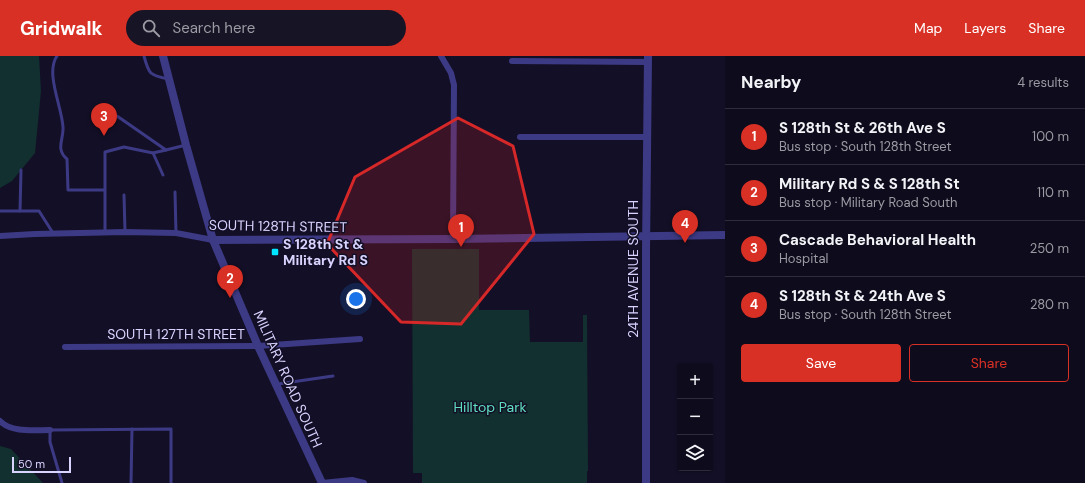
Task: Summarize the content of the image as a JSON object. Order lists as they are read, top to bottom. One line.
{"streets":{"street":["SOUTH 128TH STREET","24TH AVENUE SOUTH","SOUTH 127TH STREET","MILITARY ROAD SOUTH"]},"crossings":[["SOUTH 128TH STREET","24TH AVENUE SOUTH"],["SOUTH 128TH STREET","MILITARY ROAD SOUTH"],["SOUTH 127TH STREET","MILITARY ROAD SOUTH"]],"parks":["Hilltop Park"],"places":{"transit":["S 128th St & Military Rd S"]},"scale_bar":"50 m","page":{"header":"Gridwalk","search":"Search here","nav":["Map","Layers","Share"],"heading":["Nearby","4 results"],"pins":["3","4","1","2"],"list":[{"mark":"1","name":"S 128th St & 26th Ave S","note":"Bus stop · South 128th Street","value":"100 m"},{"mark":"2","name":"Military Rd S & S 128th St","note":"Bus stop · Military Road South","value":"110 m"},{"mark":"3","name":"Cascade Behavioral Health","note":"Hospital","value":"250 m"},{"mark":"4","name":"S 128th St & 24th Ave S","note":"Bus stop · South 128th Street","value":"280 m"}],"buttons":["Save","Share"],"map_buttons":["+","−"],"scale":"50 m"}}
